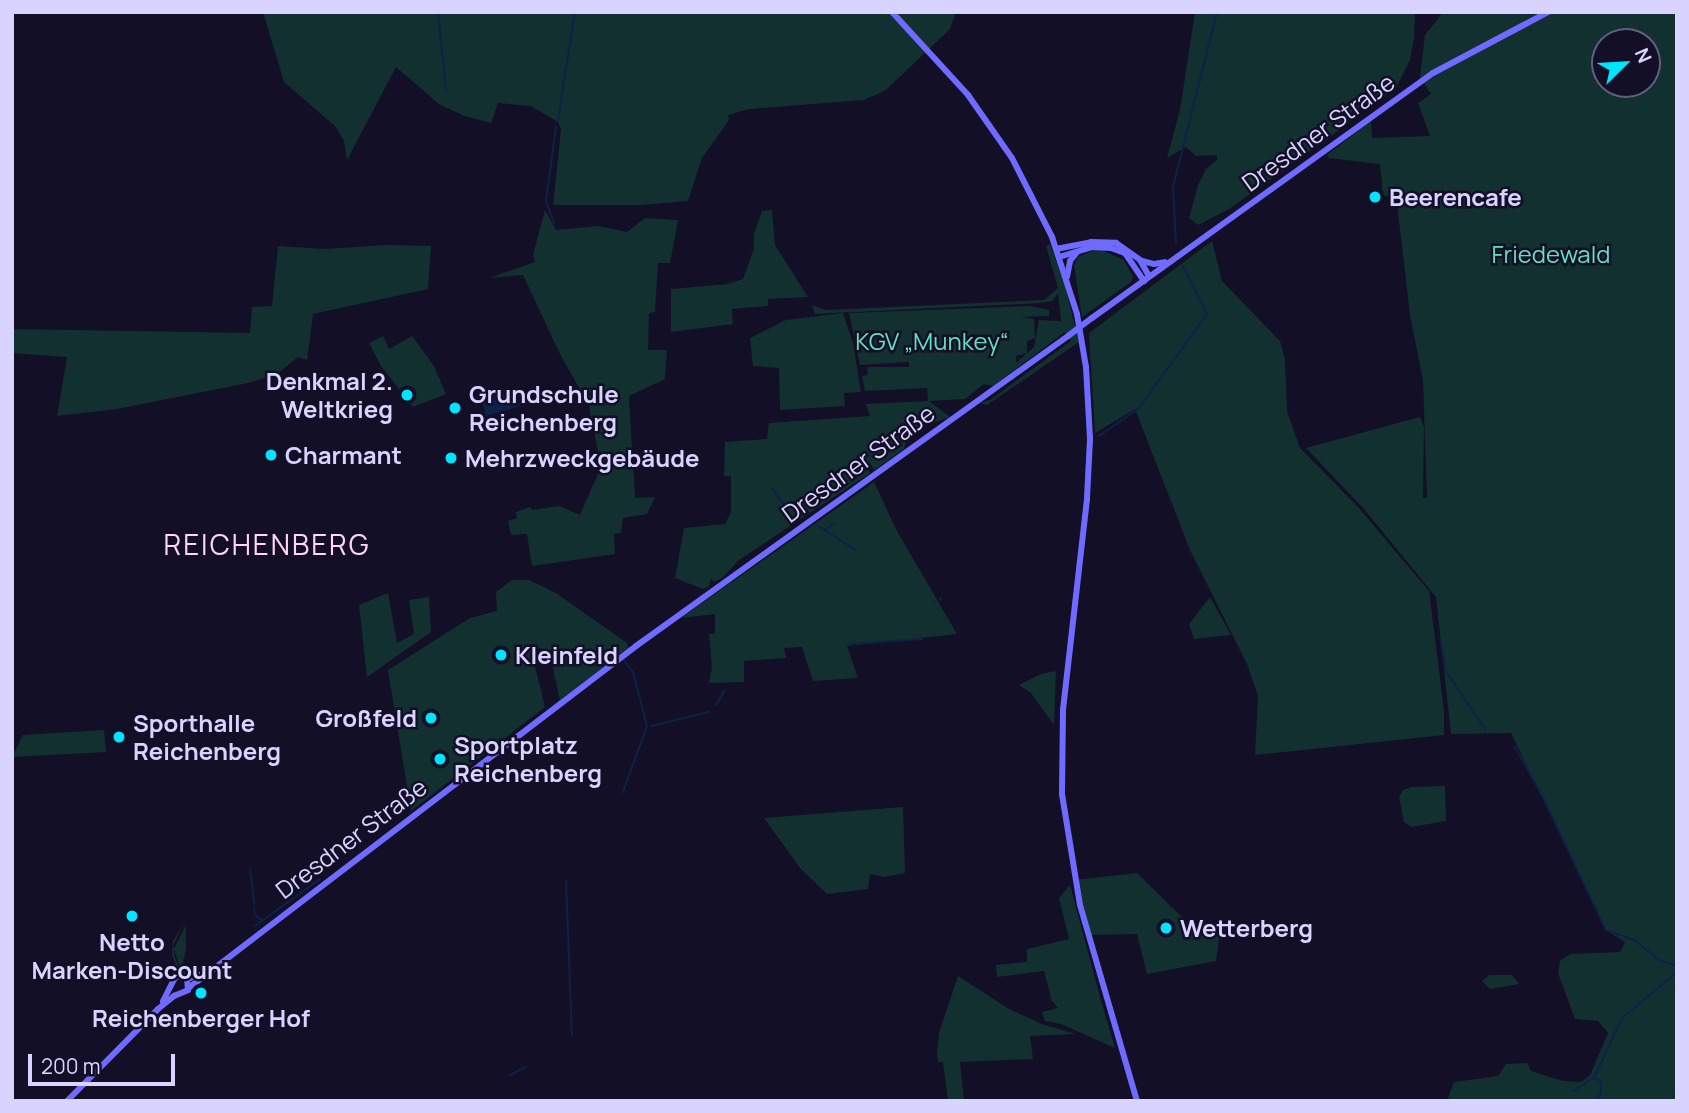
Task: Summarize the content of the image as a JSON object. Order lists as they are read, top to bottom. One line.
{"streets":{"main road":["Dresdner Straße"]},"districts":["REICHENBERG"],"parks":["Friedewald","KGV „Munkey“"],"places":["Beerencafe","Denkmal 2. Weltkrieg","Grundschule Reichenberg","Charmant","Mehrzweckgebäude","Kleinfeld","Großfeld","Sporthalle Reichenberg","Sportplatz Reichenberg","Netto Marken-Discount","Wetterberg","Reichenberger Hof"],"scale_bar":"200 m","north":"top right"}
